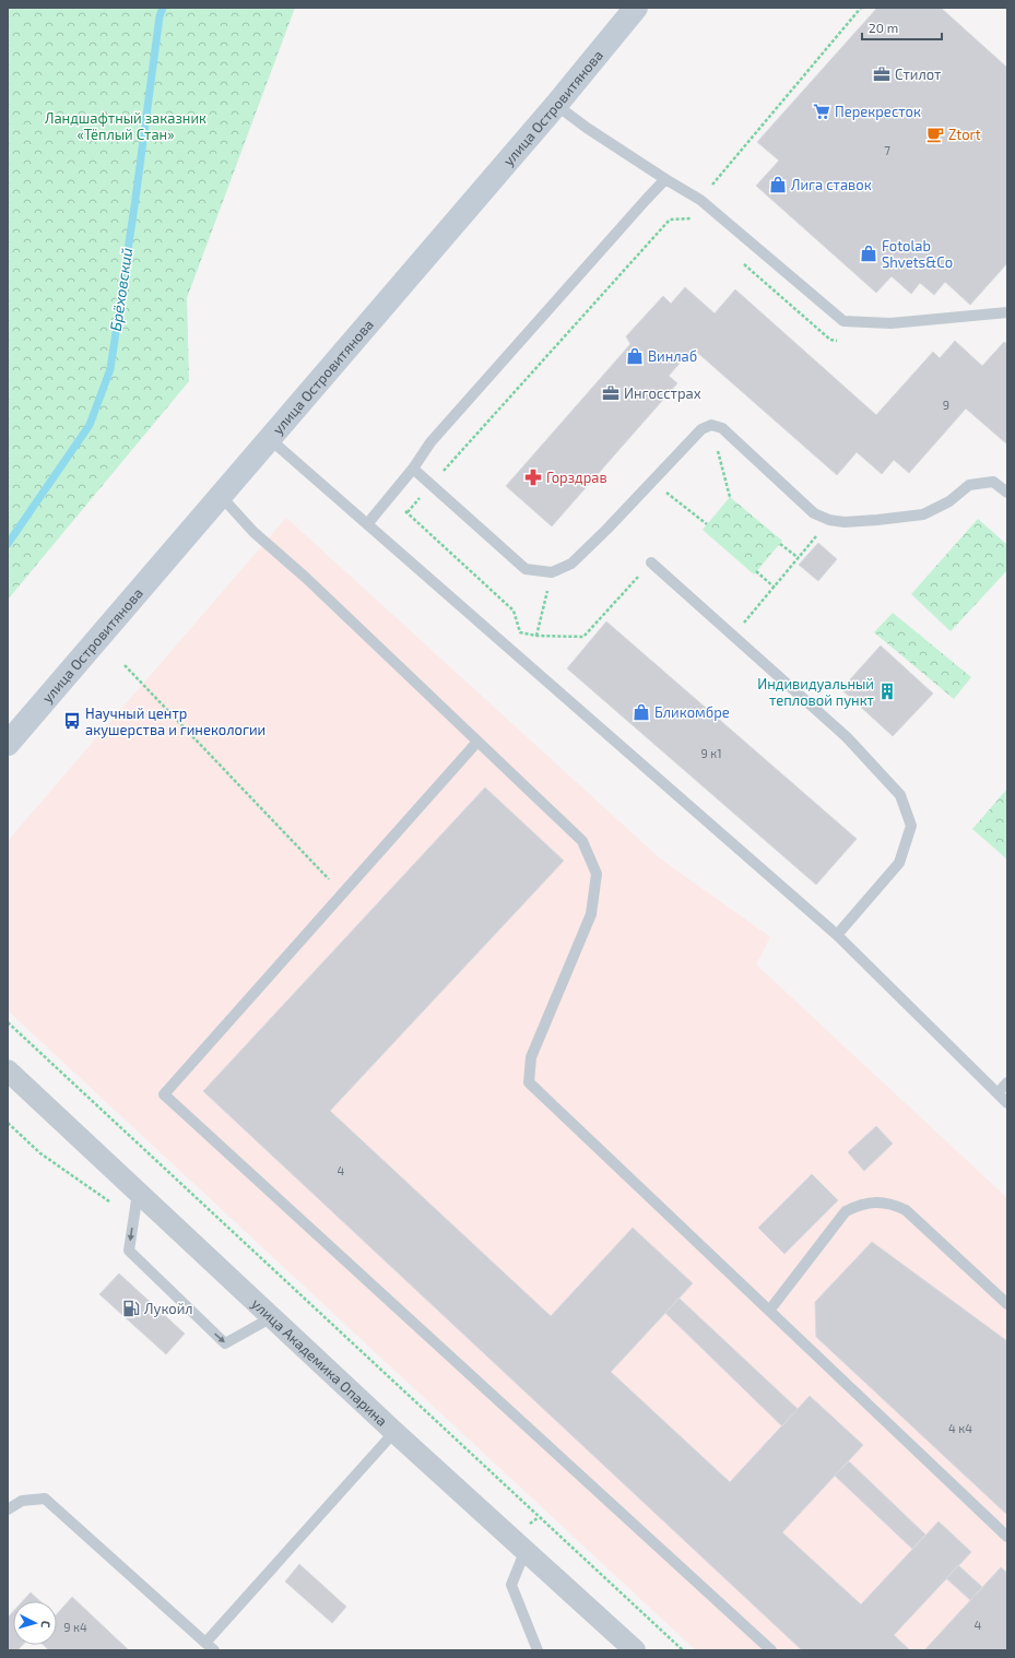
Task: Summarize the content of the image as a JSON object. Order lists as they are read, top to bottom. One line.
{"streets":{"main road":["улица Островитянова"],"street":["улица Академика Опарина"]},"water":["Брёховский"],"parks":["Ландшафтный заказник «Тёплый Стан»"],"places":{"office":["Стилот","Ингосстрах"],"supermarket":["Перекресток"],"cafe":["Ztort"],"shop":["Лига ставок","Fotolab Shvets&Co","Винлаб","Бликомбре"],"pharmacy":["Горздрав"],"building":["Индивидуальный тепловой пункт"],"bus stop":["Научный центр акушерства и гинекологии"],"fuel station":["Лукойл"]},"house_numbers":["7","9","9 к1","4","4 к4","4","9 к4"],"scale_bar":"20 m","north":"right"}
